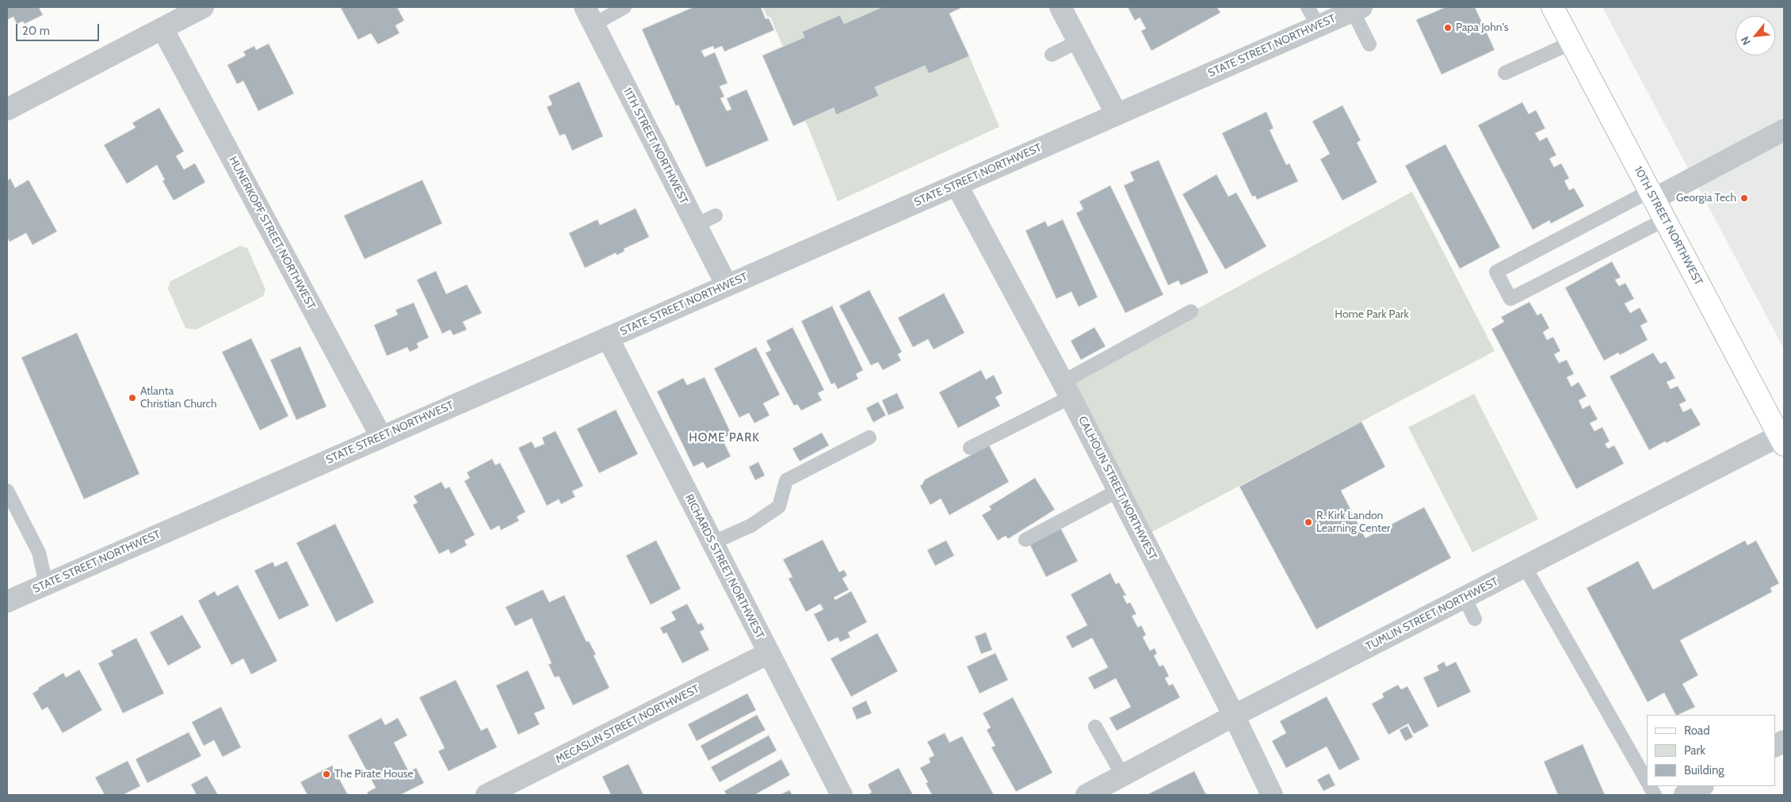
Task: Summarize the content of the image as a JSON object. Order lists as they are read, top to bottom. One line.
{"streets":{"main road":["10TH STREET NORTHWEST"],"street":["STATE STREET NORTHWEST","11TH STREET NORTHWEST","HUNERKOPF STREET NORTHWEST","CALHOUN STREET NORTHWEST","RICHARDS STREET NORTHWEST","TUMLIN STREET NORTHWEST","MECASLIN STREET NORTHWEST"]},"crossings":[["STATE STREET NORTHWEST","11TH STREET NORTHWEST"],["STATE STREET NORTHWEST","HUNERKOPF STREET NORTHWEST"],["STATE STREET NORTHWEST","CALHOUN STREET NORTHWEST"],["STATE STREET NORTHWEST","RICHARDS STREET NORTHWEST"],["10TH STREET NORTHWEST","TUMLIN STREET NORTHWEST"],["CALHOUN STREET NORTHWEST","TUMLIN STREET NORTHWEST"],["RICHARDS STREET NORTHWEST","MECASLIN STREET NORTHWEST"]],"districts":["HOME PARK"],"parks":["Home Park Park"],"places":["Papa John's","Georgia Tech","Atlanta Christian Church","R. Kirk Landon Learning Center","The Pirate House"],"legend":["Road","Park","Building"],"scale_bar":"20 m","north":"bottom left"}
